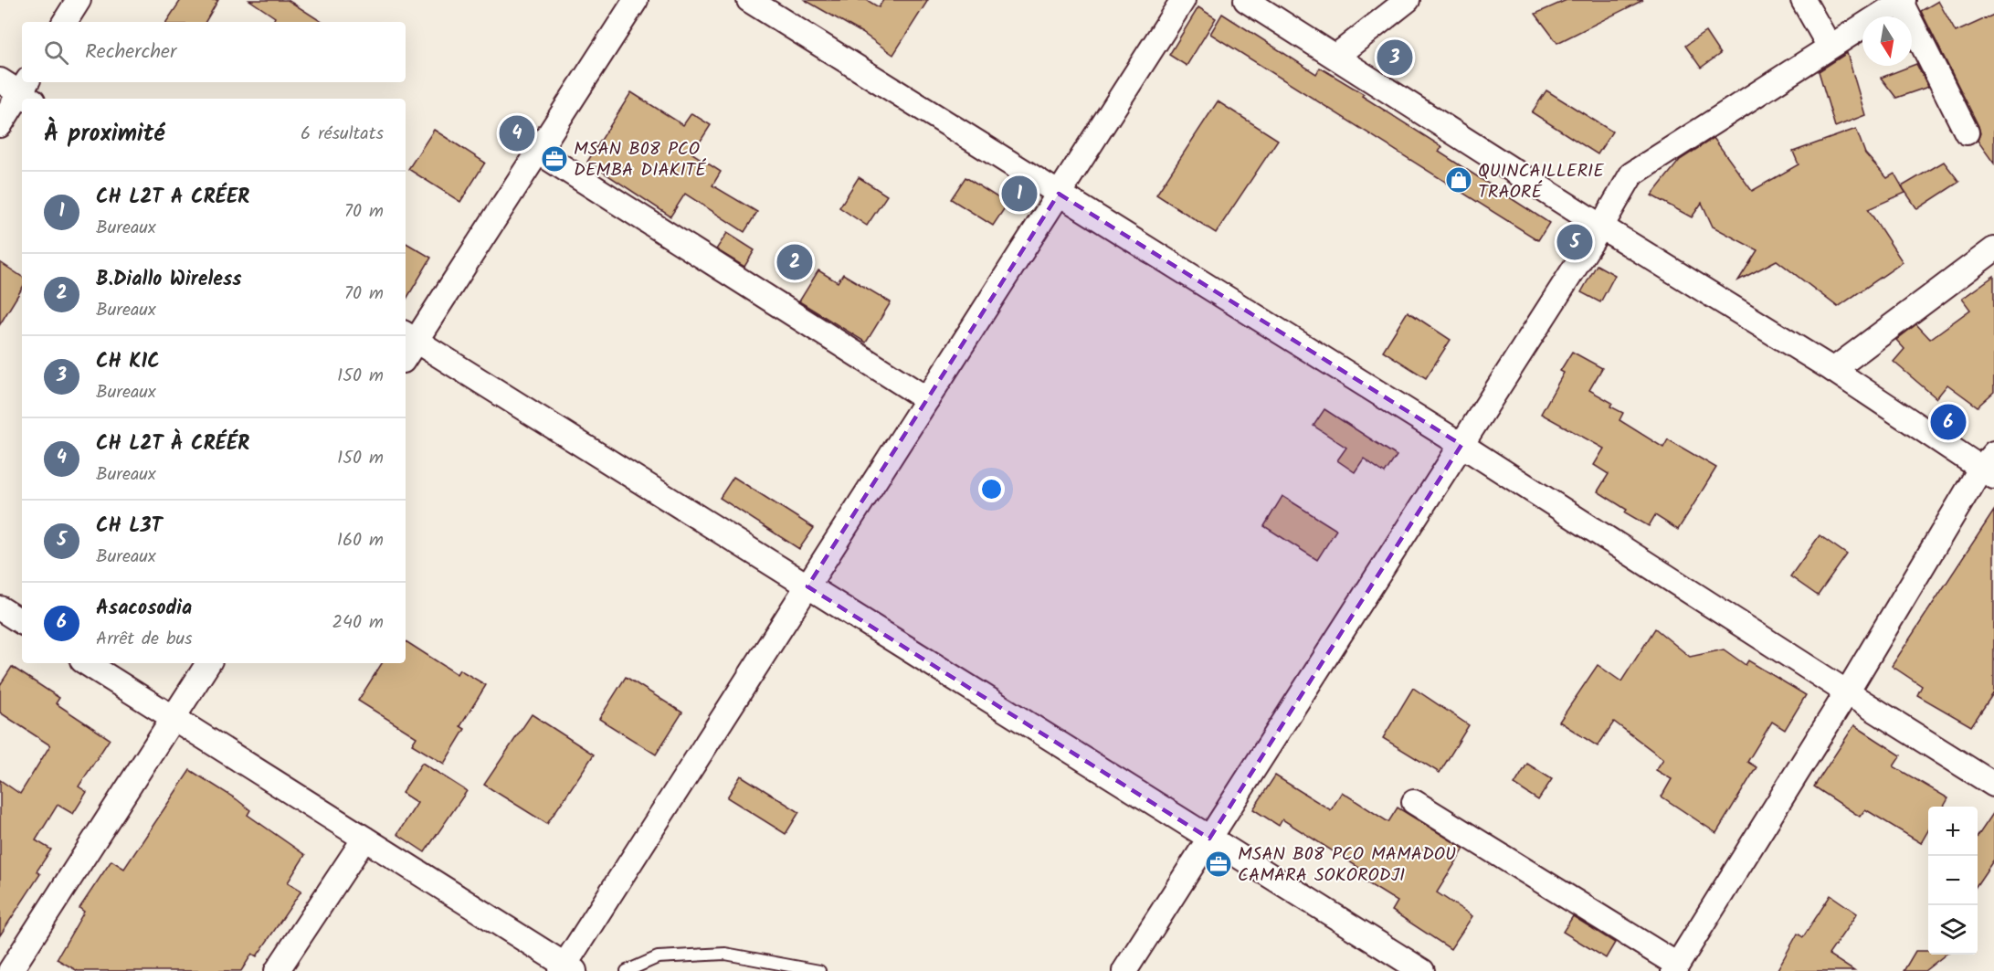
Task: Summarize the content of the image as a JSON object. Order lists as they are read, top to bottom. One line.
{"places":{"office":["MSAN B08 PCO DEMBA DIAKITÉ","MSAN B08 PCO MAMADOU CAMARA SOKORODJI"],"shop":["QUINCAILLERIE TRAORÉ"]},"north":"bottom","page":{"search":"Rechercher","pins":["3","4","1","5","2","6"],"heading":["À proximité","6 résultats"],"list":[{"mark":"1","name":"CH L2T A CRÉER","note":"Bureaux","value":"70 m"},{"mark":"2","name":"B.Diallo Wireless","note":"Bureaux","value":"70 m"},{"mark":"3","name":"CH K1C","note":"Bureaux","value":"150 m"},{"mark":"4","name":"CH L2T À CRÉÉR","note":"Bureaux","value":"150 m"},{"mark":"5","name":"CH L3T","note":"Bureaux","value":"160 m"},{"mark":"6","name":"Asacosodia","note":"Arrêt de bus","value":"240 m"}],"map_buttons":["+","−"]}}
